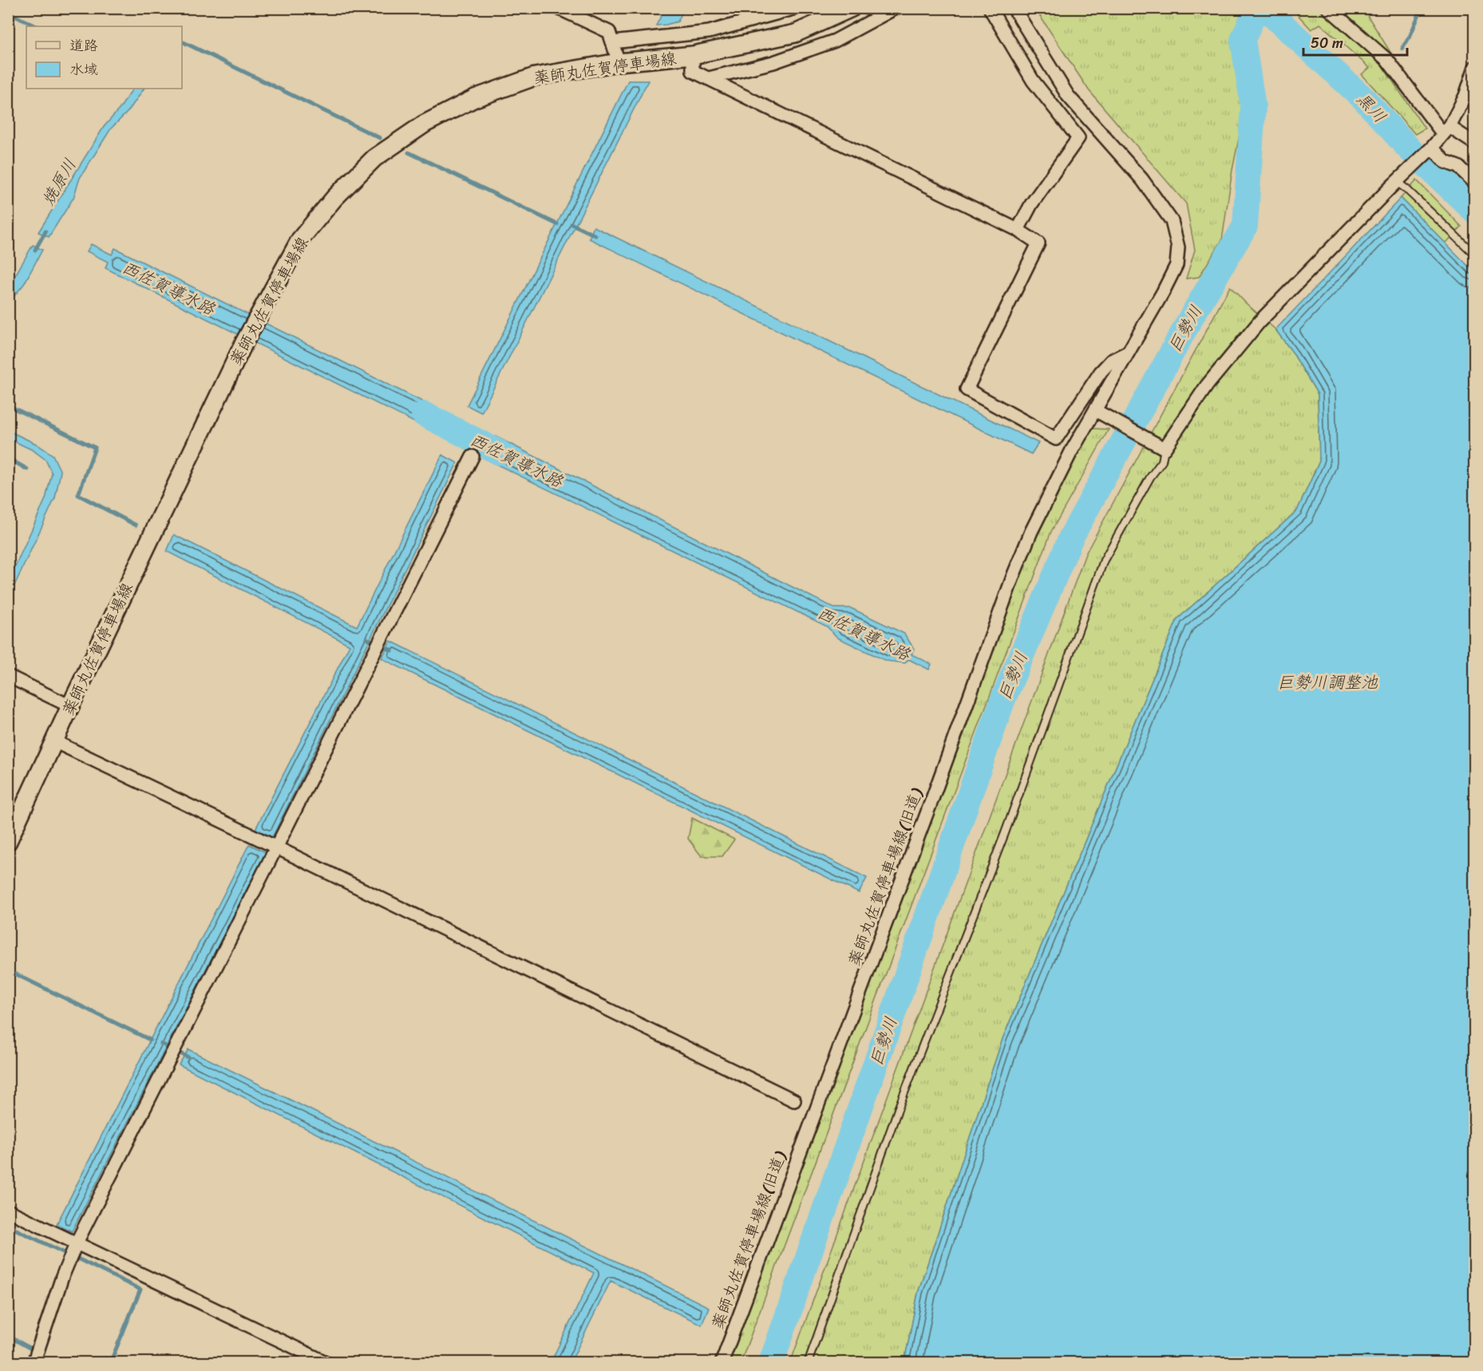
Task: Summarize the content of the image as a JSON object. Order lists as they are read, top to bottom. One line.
{"streets":{"main road":["薬師丸佐賀停車場線"],"street":["薬師丸佐賀停車場線(旧道)"]},"water":["黒川","焼原川","西佐賀導水路","巨勢川","巨勢川調整池"],"legend":["道路","水域"],"scale_bar":"50 m"}
